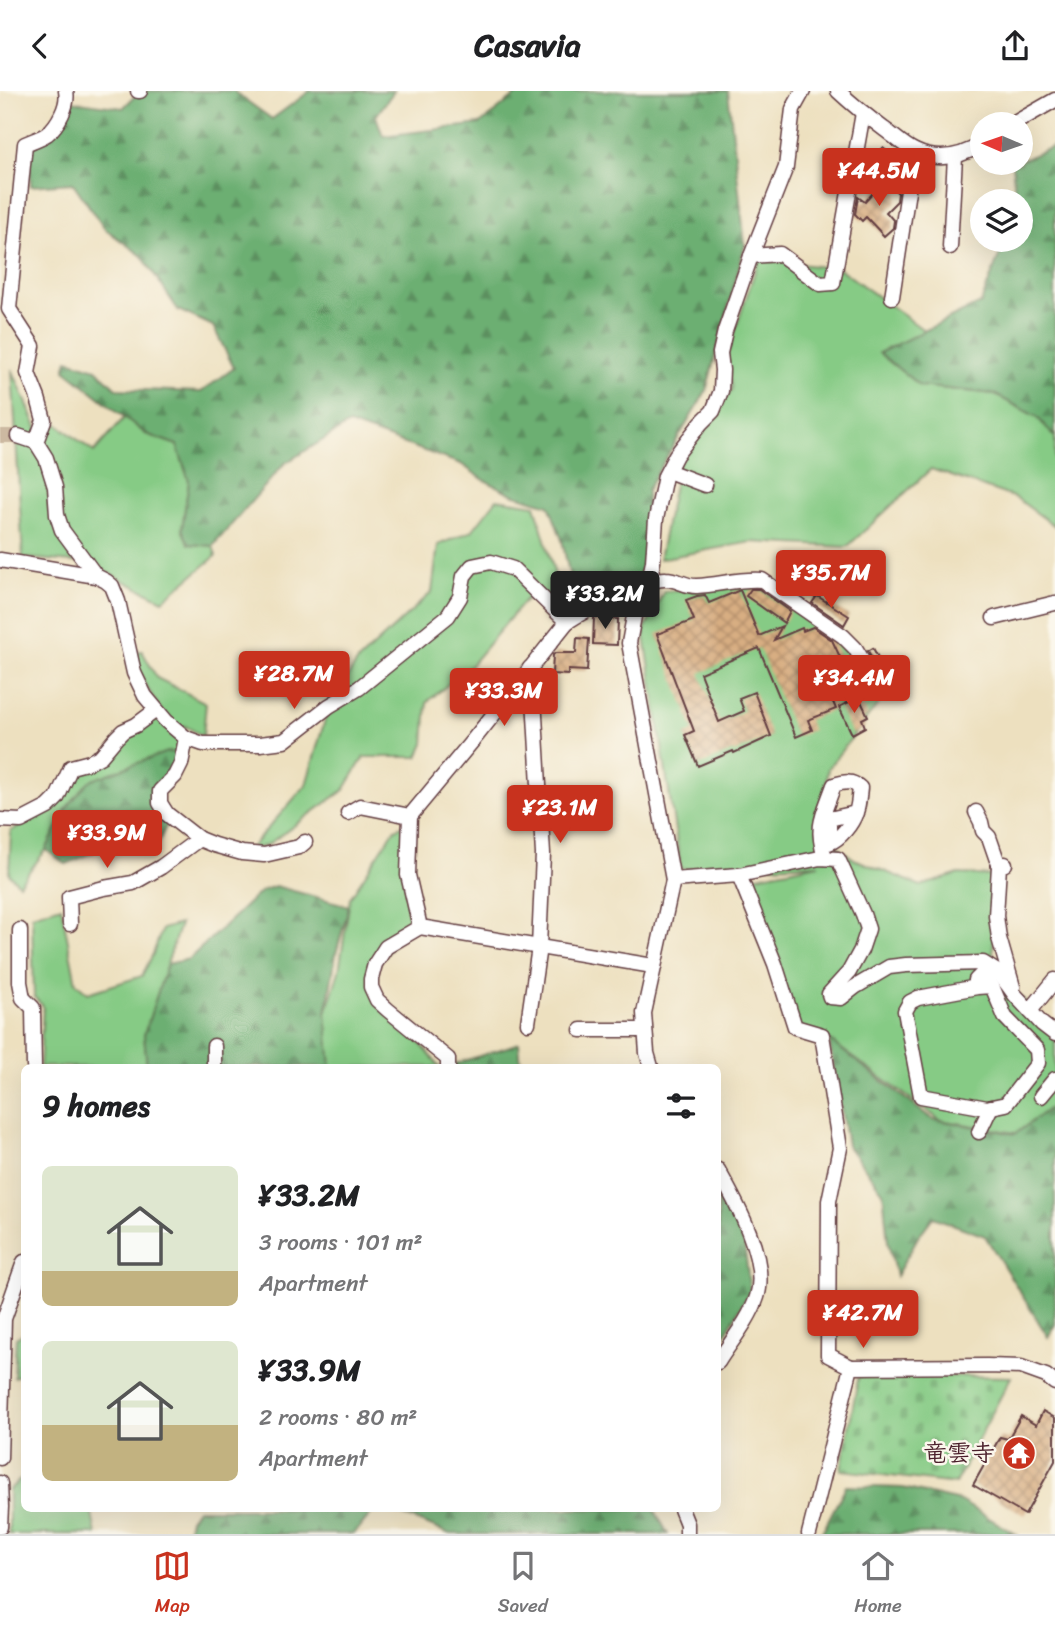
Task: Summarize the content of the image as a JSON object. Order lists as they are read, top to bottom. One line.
{"places":{"temple":["竜雲寺"]},"north":"left","page":{"header":"Casavia","price":["¥44.5M","¥35.7M","¥33.2M","¥28.7M","¥34.4M","¥33.3M","¥23.1M","¥33.9M","¥42.7M"],"heading":"9 homes","list":[{"name":"¥33.2M","note":"3 rooms · 101 m² · Apartment"},{"name":"¥33.9M","note":"2 rooms · 80 m² · Apartment"}],"tabs":["Map","Saved","Home"]}}
